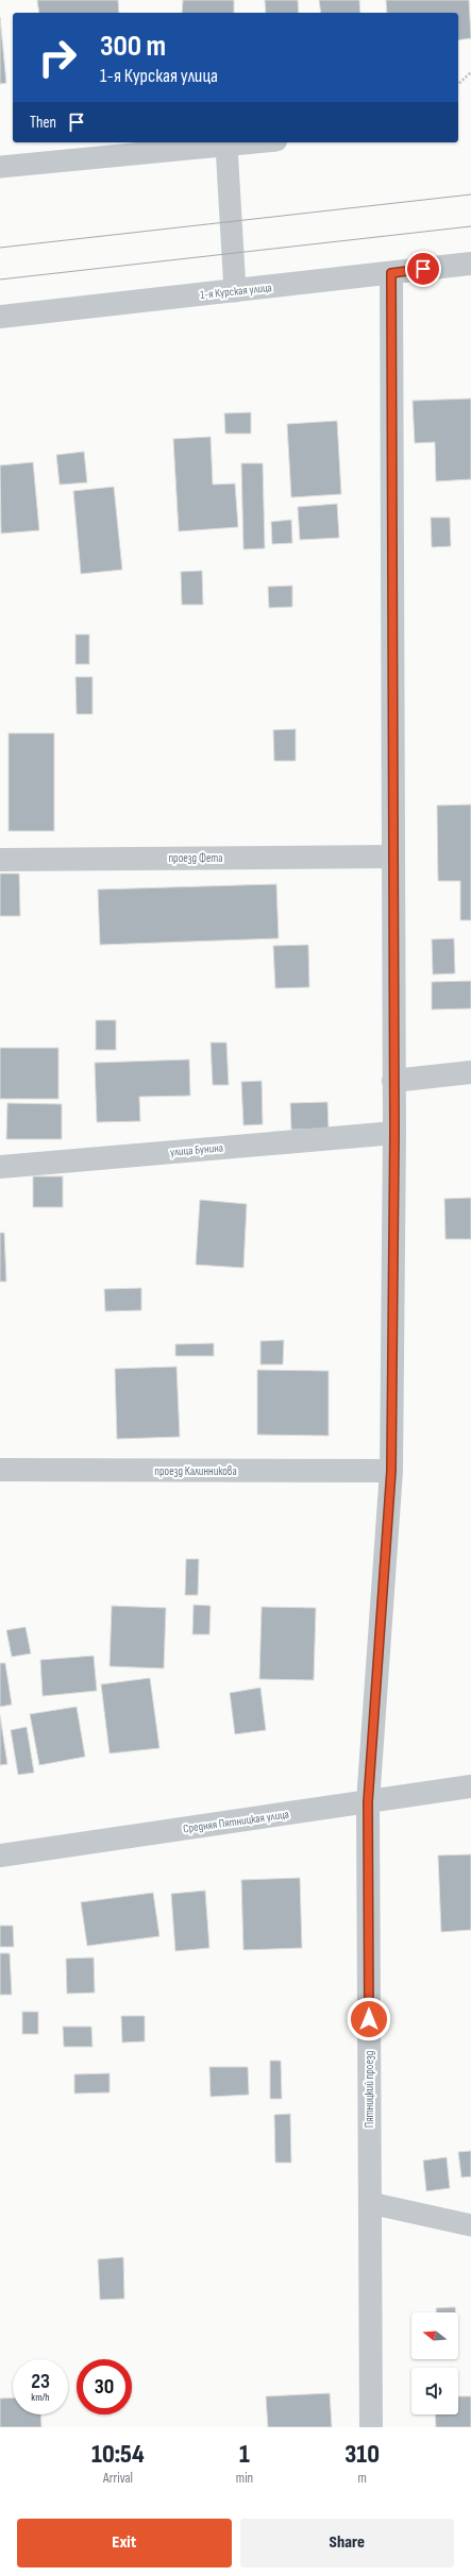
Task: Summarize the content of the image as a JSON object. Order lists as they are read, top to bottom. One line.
{"streets":{"street":["1-я Курская улица","проезд Фета","улица Бунина","проезд Калинникова","Средняя Пятницкая улица","Пятницкий проезд"]},"crossings":[["1-я Курская улица","Пятницкий проезд"],["проезд Фета","Пятницкий проезд"],["улица Бунина","Пятницкий проезд"],["проезд Калинникова","Пятницкий проезд"],["Средняя Пятницкая улица","Пятницкий проезд"]],"north":"left","page":{"turn":["300 m","1-я Курская улица"],"then":"Then","speed":"23 km/h","limit":"30","eta":["10:54","Arrival","1","min","310","m"],"buttons":["Exit","Share"]}}
